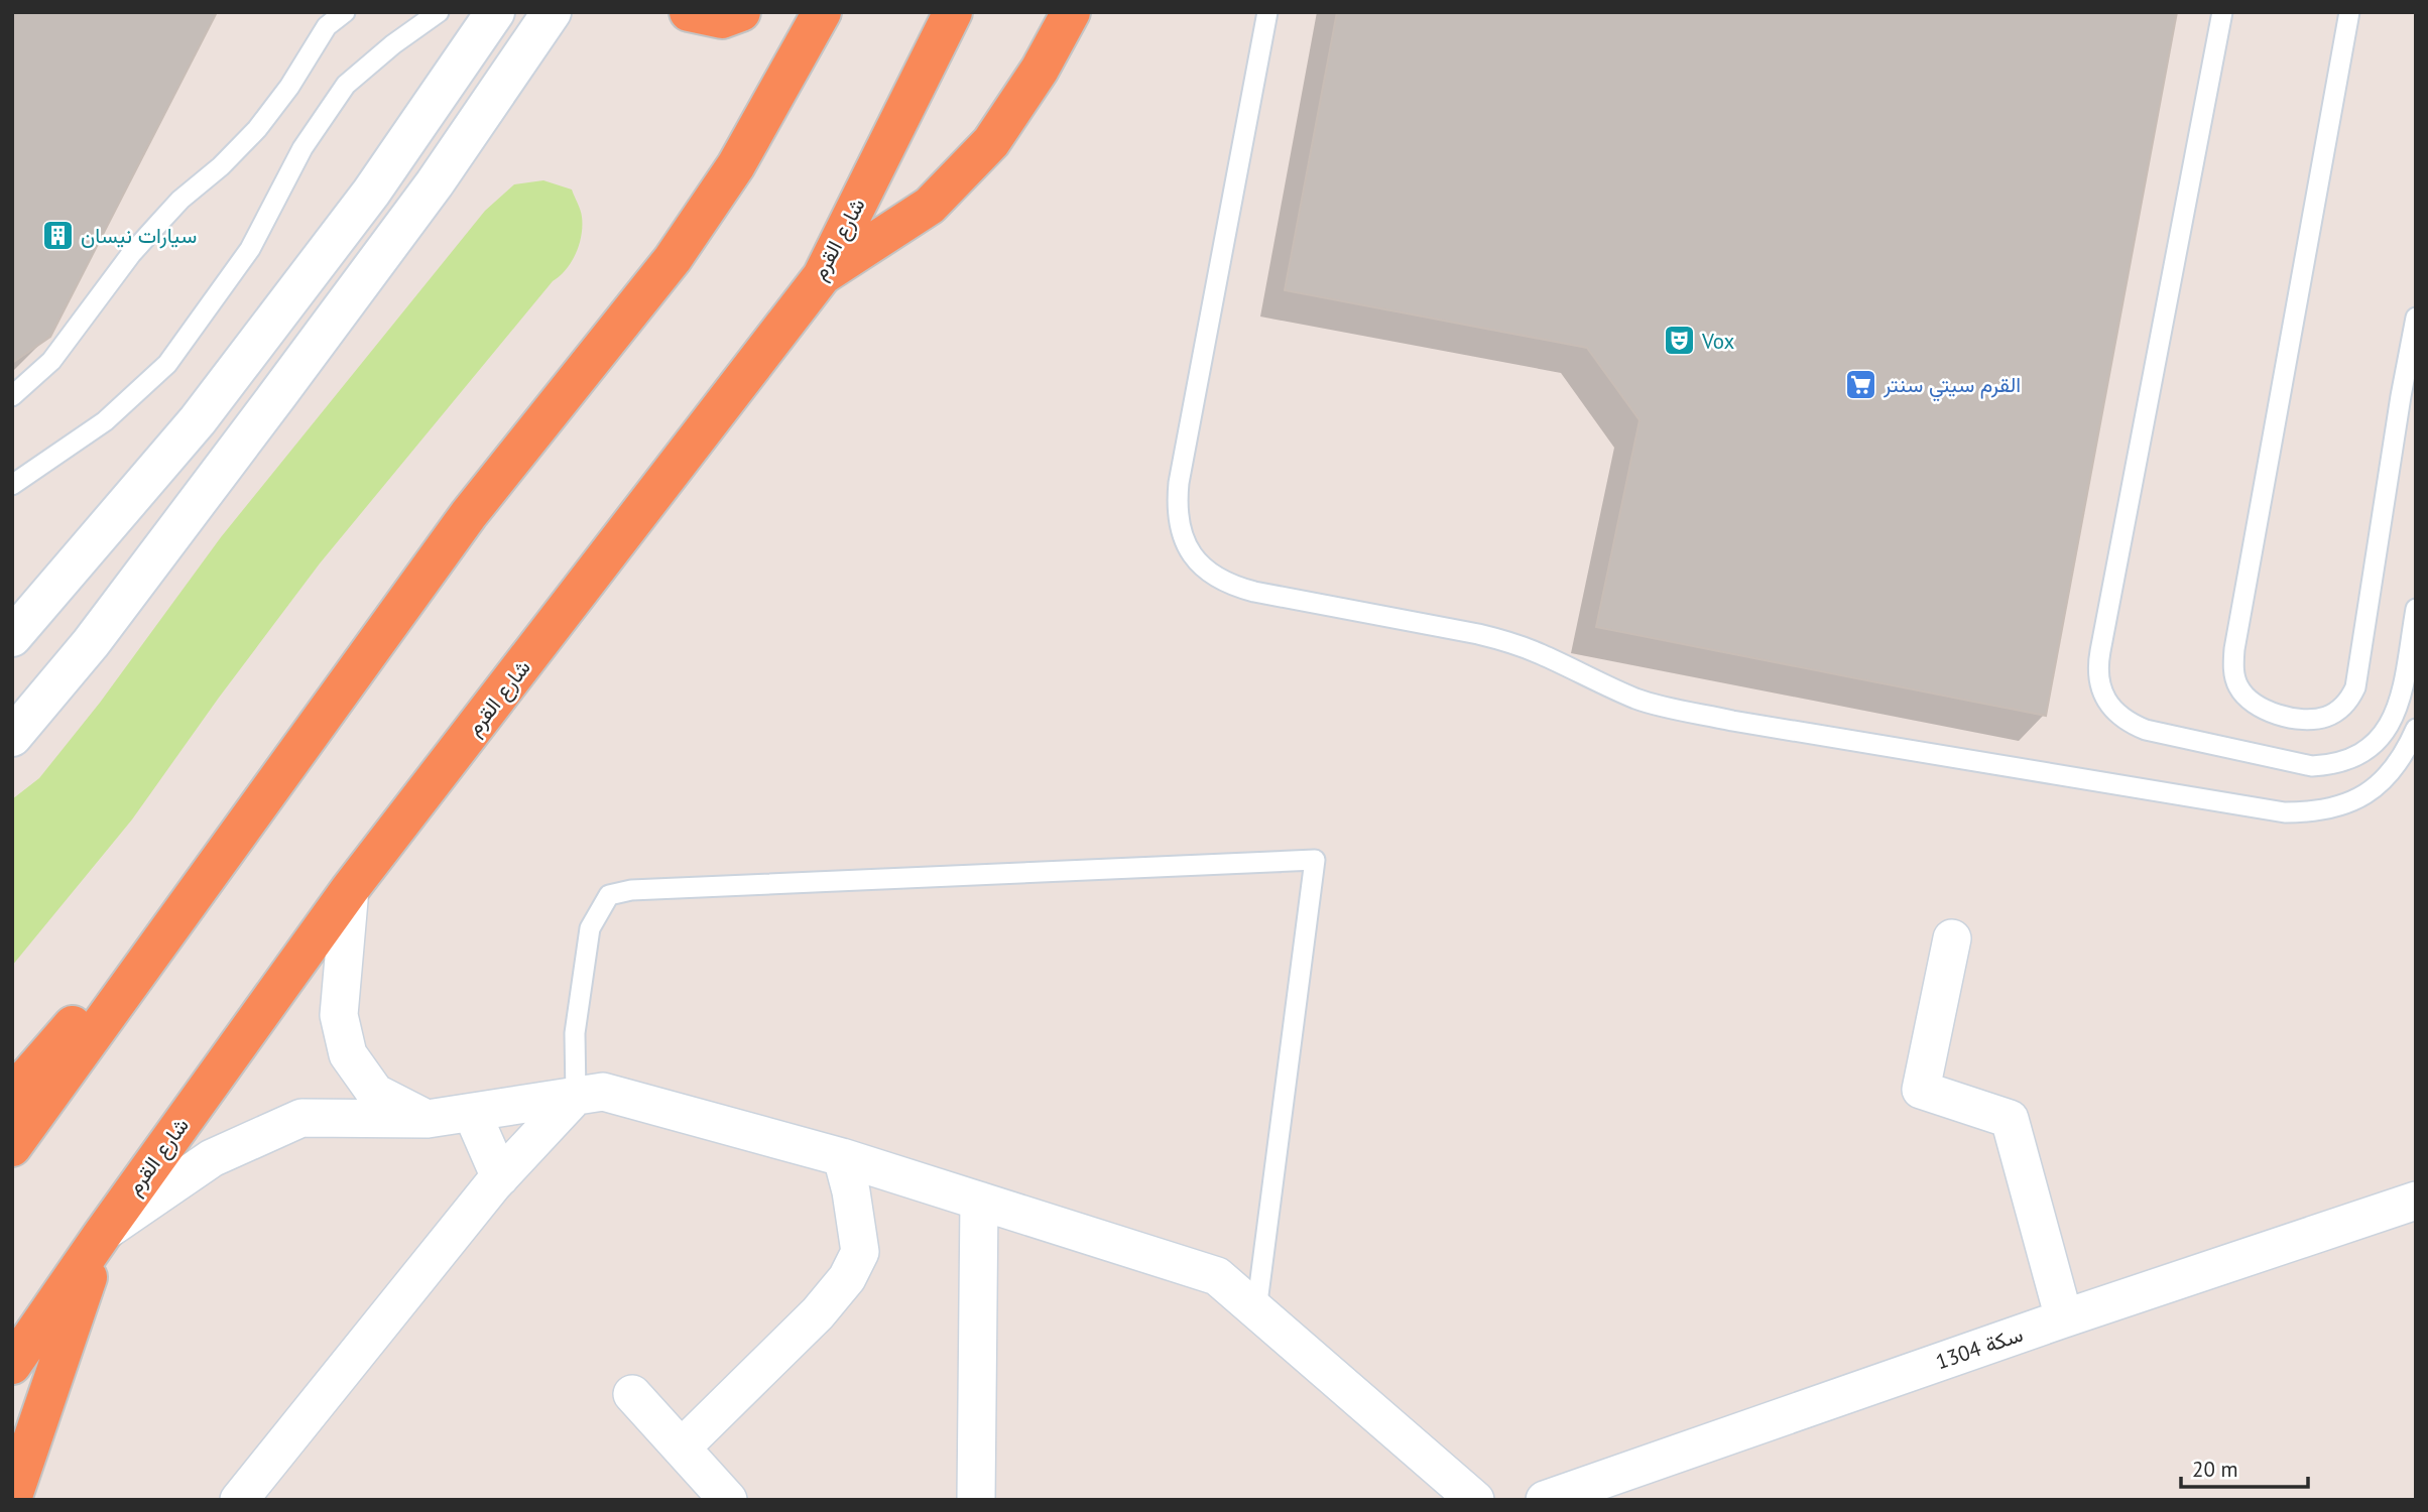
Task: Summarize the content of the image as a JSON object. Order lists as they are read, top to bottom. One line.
{"streets":{"highway":["شارع القرم"],"street":["سكة 1304"]},"places":{"building":["سيارات نيسان"],"theatre":["Vox"],"supermarket":["القرم سيتي سنتر"]},"scale_bar":"20 m"}
